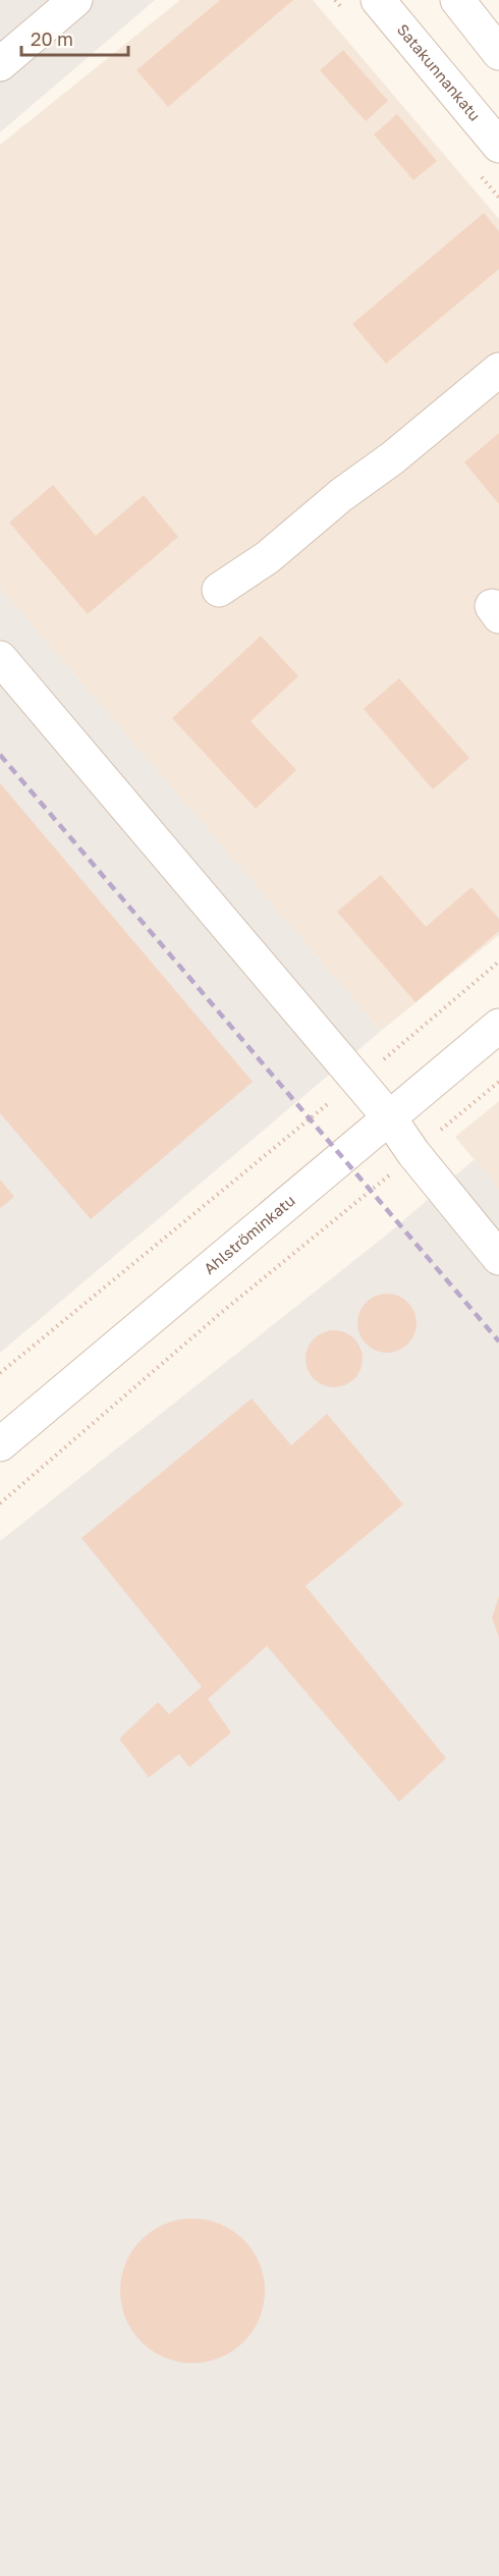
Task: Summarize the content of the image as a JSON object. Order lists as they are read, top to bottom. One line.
{"streets":{"street":["Satakunnankatu","Ahlströminkatu"]},"scale_bar":"20 m"}
